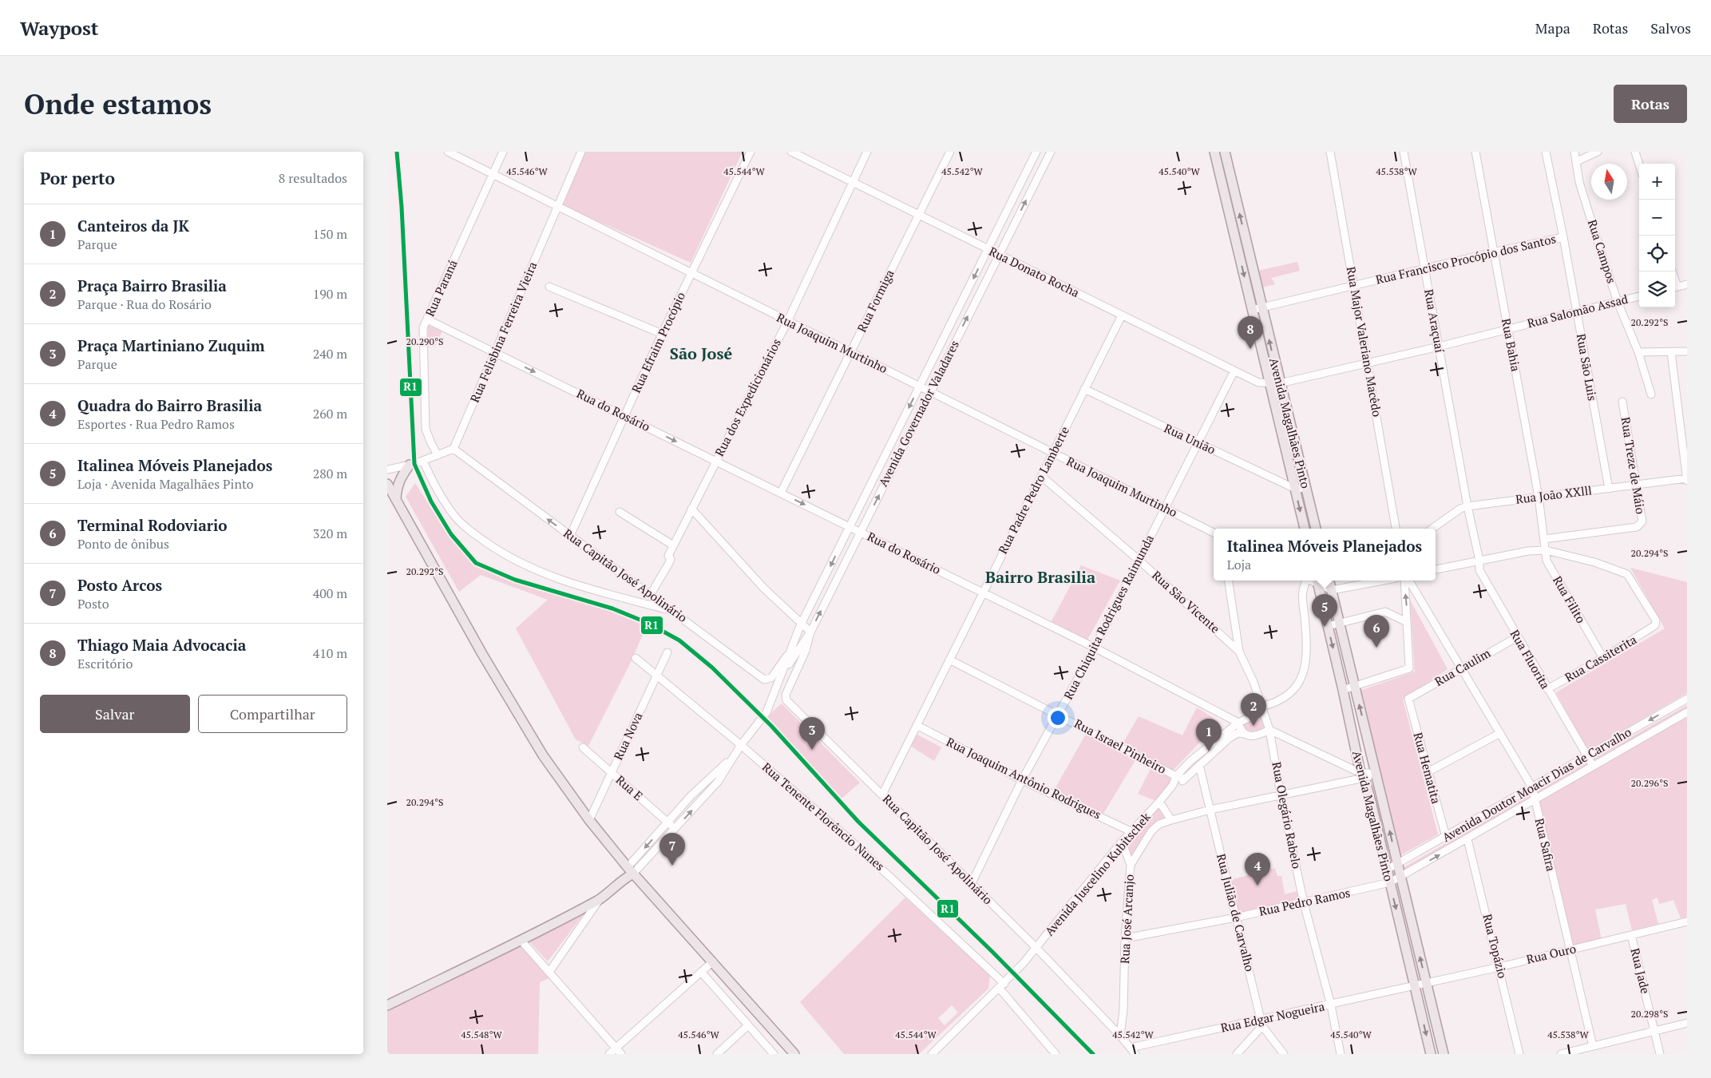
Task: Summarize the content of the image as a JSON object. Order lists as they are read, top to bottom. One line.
{"streets":{"main road":["Avenida Magalhães Pinto"],"street":["Rua Campos","Rua Francisco Procópio dos Santos","Rua Donato Rocha","Rua Paraná","Rua Formiga","Rua Salomão Assad","Rua Araçuaí","Rua Felisbina Ferreira Vieira","Rua Major Valeriano Macêdo","Rua Efraim Procópio","Rua Joaquim Murtinho","Rua Bahia","Rua São Luis","Rua dos Expedicionários","Rua do Rosário","Avenida Governador Valadares","Rua União","Rua Treze de Máio","Rua Padre Pedro Lamberte","Rua João XXlll","Rua Capitão José Apolinário","Rua Filito","Rua São Vicente","Rua Chiquita Rodrigues Raimunda","Rua Cassiterita","Rua Fluorita","Rua Caulim","Rua Nova","Rua Israel Pinheiro","Rua Hematita","Rua Joaquim Antônio Rodrigues","Avenida Doutor Moacir Dias de Carvalho","Rua E","Rua Olegário Rabelo","Rua Tenente Florêncio Nunes","Rua Safira","Avenida Juscelino Kubitschek","Rua Pedro Ramos","Rua Julião de Carvalho","Rua José Arcanjo","Rua Topázio","Rua Ouro","Rua Jade","Rua Edgar Nogueira"]},"crossings":[["Rua Campos","Rua Salomão Assad"],["Rua Francisco Procópio dos Santos","Rua Araçuaí"],["Rua Francisco Procópio dos Santos","Rua Major Valeriano Macêdo"],["Rua Francisco Procópio dos Santos","Rua Bahia"],["Rua Francisco Procópio dos Santos","Rua São Luis"],["Rua Francisco Procópio dos Santos","Avenida Magalhães Pinto"],["Rua Donato Rocha","Rua Formiga"],["Rua Donato Rocha","Rua Salomão Assad"],["Rua Donato Rocha","Rua dos Expedicionários"],["Rua Donato Rocha","Avenida Governador Valadares"],["Rua Donato Rocha","Avenida Magalhães Pinto"],["Rua Donato Rocha","Rua Padre Pedro Lamberte"],["Rua Donato Rocha","Rua Chiquita Rodrigues Raimunda"],["Rua Paraná","Rua Joaquim Murtinho"],["Rua Paraná","Rua do Rosário"],["Rua Formiga","Rua Joaquim Murtinho"],["Rua Formiga","Rua do Rosário"],["Rua Salomão Assad","Rua Araçuaí"],["Rua Salomão Assad","Rua Major Valeriano Macêdo"],["Rua Salomão Assad","Rua Bahia"],["Rua Salomão Assad","Rua São Luis"],["Rua Salomão Assad","Avenida Magalhães Pinto"],["Rua Araçuaí","Rua João XXlll"],["Rua Araçuaí","Rua Fluorita"],["Rua Felisbina Ferreira Vieira","Rua Joaquim Murtinho"],["Rua Felisbina Ferreira Vieira","Rua do Rosário"],["Rua Felisbina Ferreira Vieira","Rua Capitão José Apolinário"],["Rua Efraim Procópio","Rua Joaquim Murtinho"],["Rua Efraim Procópio","Rua do Rosário"],["Rua Efraim Procópio","Rua Capitão José Apolinário"],["Rua Joaquim Murtinho","Rua dos Expedicionários"],["Rua Joaquim Murtinho","Avenida Governador Valadares"],["Rua Joaquim Murtinho","Rua Padre Pedro Lamberte"],["Rua Joaquim Murtinho","Rua Chiquita Rodrigues Raimunda"],["Rua Bahia","Rua Treze de Máio"],["Rua Bahia","Rua João XXlll"],["Rua Bahia","Rua Filito"],["Rua São Luis","Rua João XXlll"],["Rua dos Expedicionários","Rua do Rosário"],["Rua dos Expedicionários","Rua Capitão José Apolinário"],["Rua do Rosário","Avenida Governador Valadares"],["Rua do Rosário","Rua Padre Pedro Lamberte"],["Rua do Rosário","Rua Chiquita Rodrigues Raimunda"],["Rua do Rosário","Avenida Juscelino Kubitschek"],["Avenida Governador Valadares","Rua Capitão José Apolinário"],["Avenida Governador Valadares","Rua E"],["Avenida Governador Valadares","Rua Tenente Florêncio Nunes"],["Avenida Magalhães Pinto","Rua União"],["Avenida Magalhães Pinto","Avenida Doutor Moacir Dias de Carvalho"],["Avenida Magalhães Pinto","Rua Pedro Ramos"],["Avenida Magalhães Pinto","Rua José Arcanjo"],["Avenida Magalhães Pinto","Rua Ouro"],["Avenida Magalhães Pinto","Rua Edgar Nogueira"],["Rua União","Rua Padre Pedro Lamberte"],["Rua União","Rua Chiquita Rodrigues Raimunda"],["Rua Treze de Máio","Rua João XXlll"],["Rua Treze de Máio","Rua Filito"],["Rua Padre Pedro Lamberte","Rua Capitão José Apolinário"],["Rua Padre Pedro Lamberte","Rua São Vicente"],["Rua Padre Pedro Lamberte","Rua Israel Pinheiro"],["Rua Padre Pedro Lamberte","Rua Joaquim Antônio Rodrigues"],["Rua Capitão José Apolinário","Rua Chiquita Rodrigues Raimunda"],["Rua Capitão José Apolinário","Avenida Juscelino Kubitschek"],["Rua Capitão José Apolinário","Rua José Arcanjo"],["Rua Capitão José Apolinário","Rua Edgar Nogueira"],["Rua Filito","Rua Cassiterita"],["Rua São Vicente","Rua Chiquita Rodrigues Raimunda"],["Rua São Vicente","Rua Olegário Rabelo"],["Rua Chiquita Rodrigues Raimunda","Rua Israel Pinheiro"],["Rua Chiquita Rodrigues Raimunda","Rua Joaquim Antônio Rodrigues"],["Rua Cassiterita","Rua Fluorita"],["Rua Fluorita","Rua Caulim"],["Rua Fluorita","Avenida Doutor Moacir Dias de Carvalho"],["Rua Caulim","Rua Hematita"],["Rua Caulim","Rua Safira"],["Rua Nova","Rua E"],["Rua Nova","Rua Tenente Florêncio Nunes"],["Rua Israel Pinheiro","Avenida Juscelino Kubitschek"],["Rua Hematita","Avenida Doutor Moacir Dias de Carvalho"],["Rua Joaquim Antônio Rodrigues","Avenida Juscelino Kubitschek"],["Avenida Doutor Moacir Dias de Carvalho","Rua Safira"],["Avenida Doutor Moacir Dias de Carvalho","Rua Pedro Ramos"],["Avenida Doutor Moacir Dias de Carvalho","Rua Topázio"],["Rua Olegário Rabelo","Avenida Juscelino Kubitschek"],["Rua Olegário Rabelo","Rua Pedro Ramos"],["Rua Olegário Rabelo","Rua José Arcanjo"],["Rua Olegário Rabelo","Rua Edgar Nogueira"],["Rua Tenente Florêncio Nunes","Avenida Juscelino Kubitschek"],["Rua Safira","Rua Ouro"],["Avenida Juscelino Kubitschek","Rua Julião de Carvalho"],["Rua Pedro Ramos","Rua Julião de Carvalho"],["Rua Pedro Ramos","Rua José Arcanjo"],["Rua Julião de Carvalho","Rua José Arcanjo"],["Rua Julião de Carvalho","Rua Edgar Nogueira"],["Rua Topázio","Rua Ouro"],["Rua Ouro","Rua Jade"],["Rua Ouro","Rua Edgar Nogueira"]],"one_way":["Rua do Rosário"],"districts":["São José","Bairro Brasilia"],"lines":["transit line R1"],"north":"top","page":{"header":"Waypost","nav":["Mapa","Rotas","Salvos"],"buttons":["Rotas",["Salvar","Compartilhar"]],"title":"Onde estamos","heading":["Por perto","8 resultados"],"map_buttons":["+","−"],"list":[{"mark":"1","name":"Canteiros da JK","note":"Parque","value":"150 m"},{"mark":"2","name":"Praça Bairro Brasilia","note":"Parque · Rua do Rosário","value":"190 m"},{"mark":"3","name":"Praça Martiniano Zuquim","note":"Parque","value":"240 m"},{"mark":"4","name":"Quadra do Bairro Brasilia","note":"Esportes · Rua Pedro Ramos","value":"260 m"},{"mark":"5","name":"Italinea Móveis Planejados","note":"Loja · Avenida Magalhães Pinto","value":"280 m"},{"mark":"6","name":"Terminal Rodoviario","note":"Ponto de ônibus","value":"320 m"},{"mark":"7","name":"Posto Arcos","note":"Posto","value":"400 m"},{"mark":"8","name":"Thiago Maia Advocacia","note":"Escritório","value":"410 m"}],"pins":["8","5","6","2","3","1","7","4"],"popup":["Italinea Móveis Planejados","Loja"]},"coordinates":["45.546°W","45.544°W","45.542°W","45.540°W","45.538°W","20.292°S","20.290°S","20.294°S","20.296°S","20.298°S","45.548°W"]}
